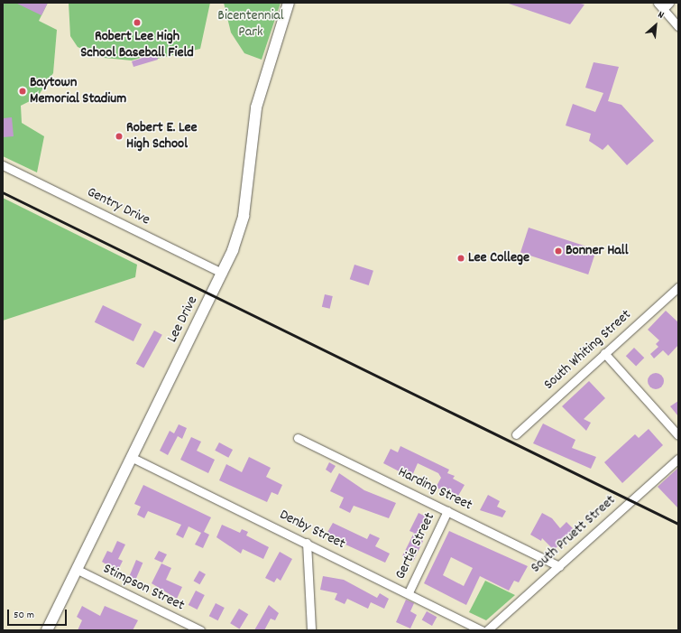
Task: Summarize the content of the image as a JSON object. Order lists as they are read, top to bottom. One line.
{"streets":{"main road":["Lee Drive"],"street":["Gentry Drive","South Whiting Street","Harding Street","Denby Street","South Pruett Street","Gertie Street","Stimpson Street"]},"crossings":[["Gentry Drive","Lee Drive"],["Lee Drive","Denby Street"],["Lee Drive","Stimpson Street"],["Harding Street","South Pruett Street"],["Harding Street","Gertie Street"],["Denby Street","Gertie Street"]],"parks":["Bicentennial Park"],"places":["Robert Lee High School Baseball Field","Baytown Memorial Stadium","Robert E. Lee High School","Bonner Hall","Lee College"],"scale_bar":"50 m","north":"top right"}
